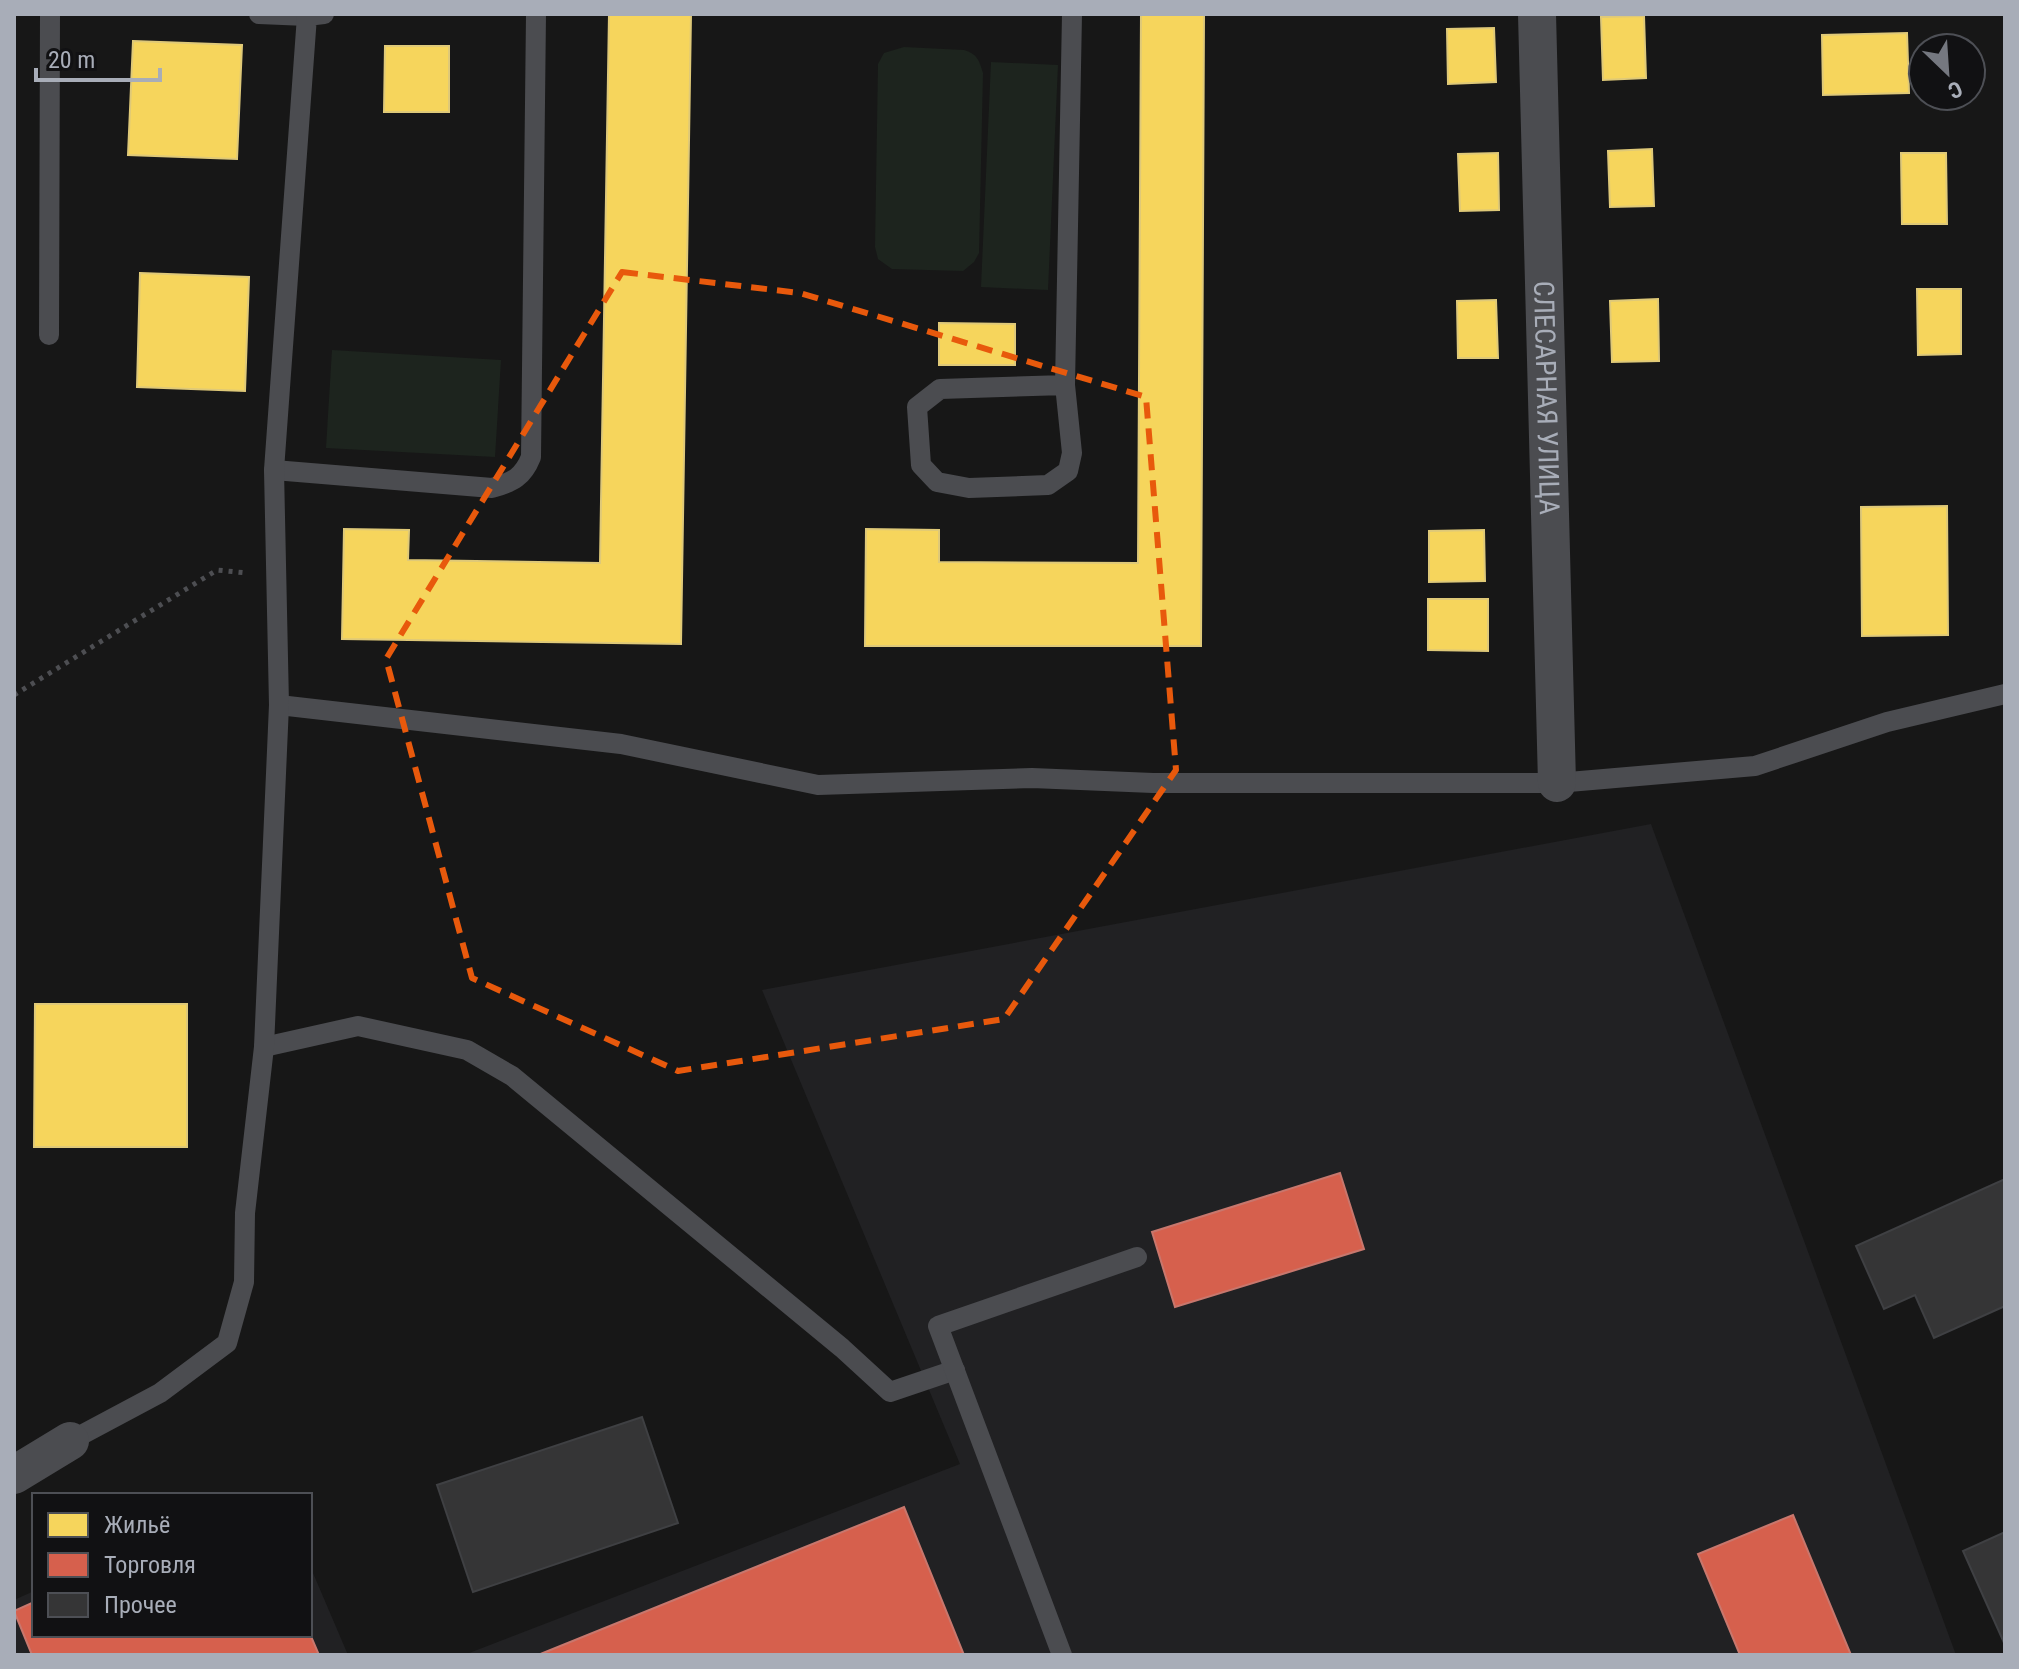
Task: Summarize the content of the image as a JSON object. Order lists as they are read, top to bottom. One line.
{"streets":{"street":["СЛЕСАРНАЯ УЛИЦА"]},"legend":["Жильё","Торговля","Прочее"],"scale_bar":"20 m","north":"bottom right"}
